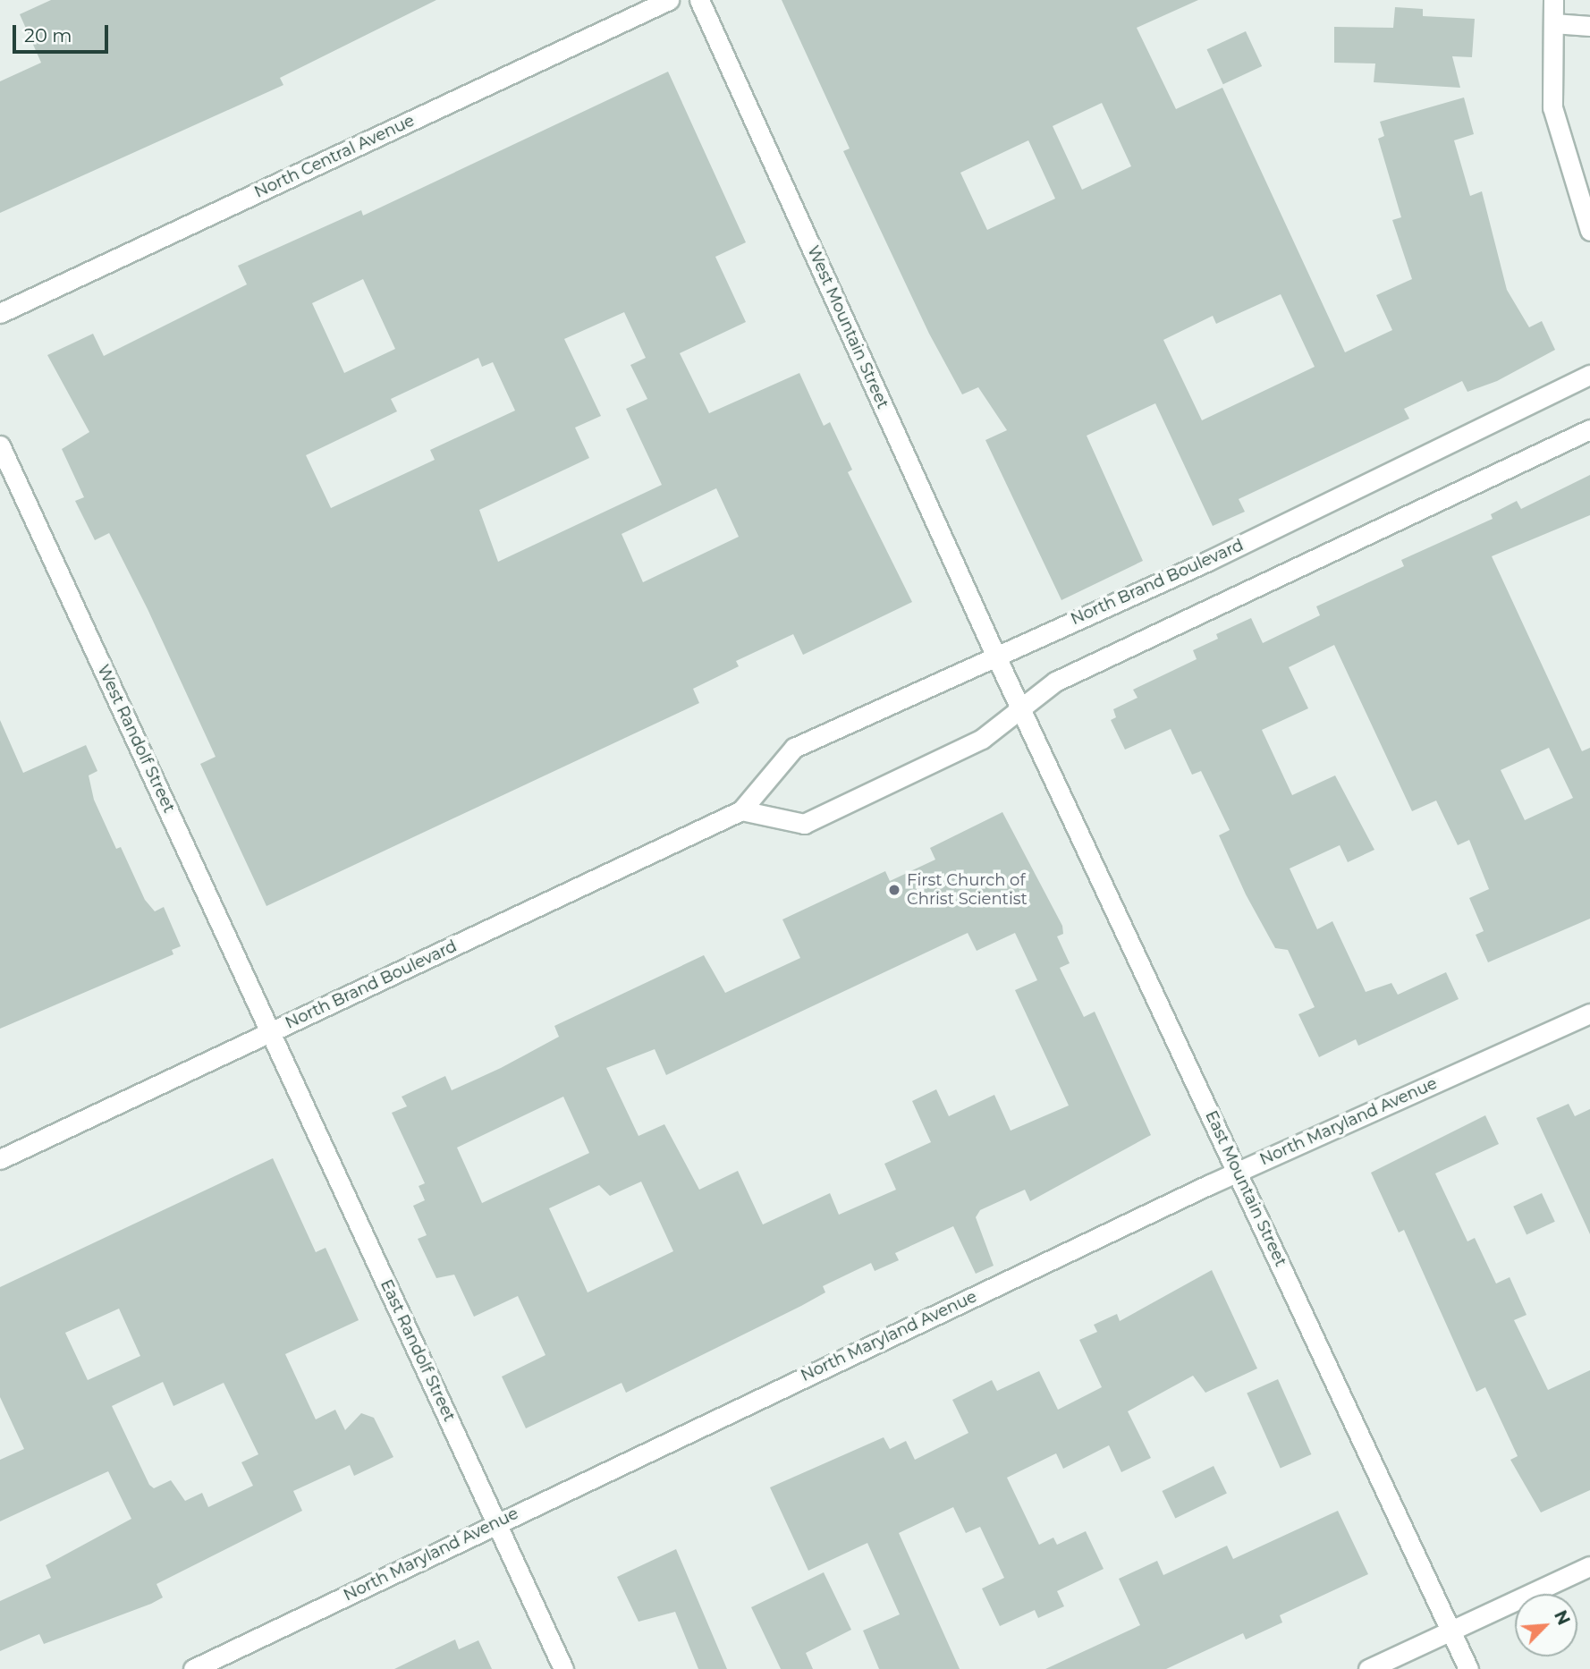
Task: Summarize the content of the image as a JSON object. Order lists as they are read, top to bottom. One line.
{"streets":{"street":["North Central Avenue","West Mountain Street","North Brand Boulevard","West Randolf Street","North Maryland Avenue","East Mountain Street","East Randolf Street"]},"crossings":[["West Mountain Street","North Brand Boulevard"],["West Mountain Street","East Mountain Street"],["North Brand Boulevard","West Randolf Street"],["North Brand Boulevard","East Randolf Street"],["West Randolf Street","East Randolf Street"],["North Maryland Avenue","East Mountain Street"],["North Maryland Avenue","East Randolf Street"]],"places":["First Church of Christ Scientist"],"scale_bar":"20 m","north":"top right"}
